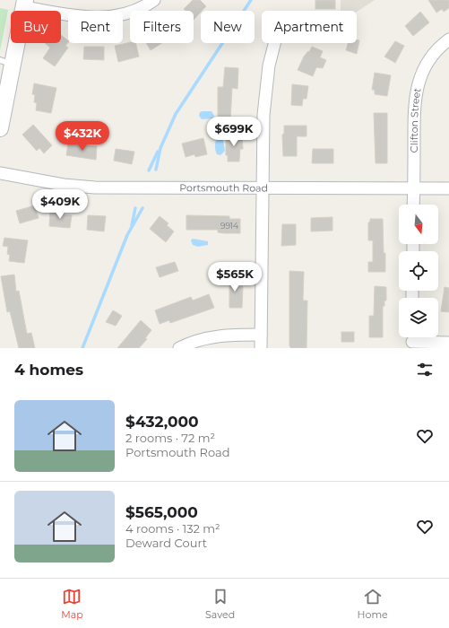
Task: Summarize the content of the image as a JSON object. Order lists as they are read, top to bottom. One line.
{"streets":{"street":["Clifton Street","Portsmouth Road"]},"crossings":[["Clifton Street","Portsmouth Road"]],"house_numbers":["9914"],"north":"bottom","page":{"chip":["Buy","Rent","Filters","New","Apartment"],"price":["$699K","$432K","$409K","$565K"],"heading":"4 homes","list":[{"name":"$432,000","note":"2 rooms · 72 m² · Portsmouth Road"},{"name":"$565,000","note":"4 rooms · 132 m² · Deward Court"}],"tabs":["Map","Saved","Home"]}}
